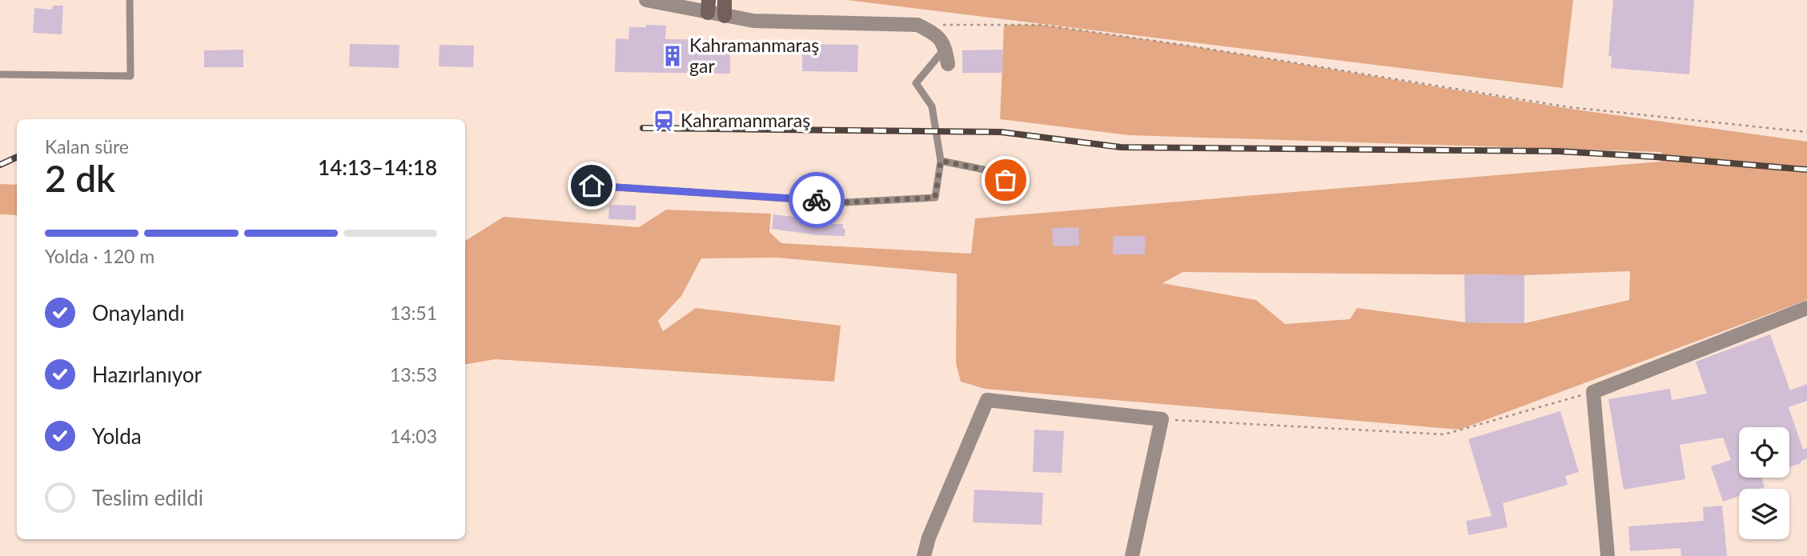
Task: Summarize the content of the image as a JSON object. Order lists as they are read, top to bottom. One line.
{"places":{"building":["Kahramanmaraş gar"],"station":["Kahramanmaraş"]},"page":{"heading":["2 dk","Kalan süre","14:13–14:18"],"bar":"Yolda · 120 m","list":[["Onaylandı","13:51"],["Hazırlanıyor","13:53"],["Yolda","14:03"],"Teslim edildi"]}}
